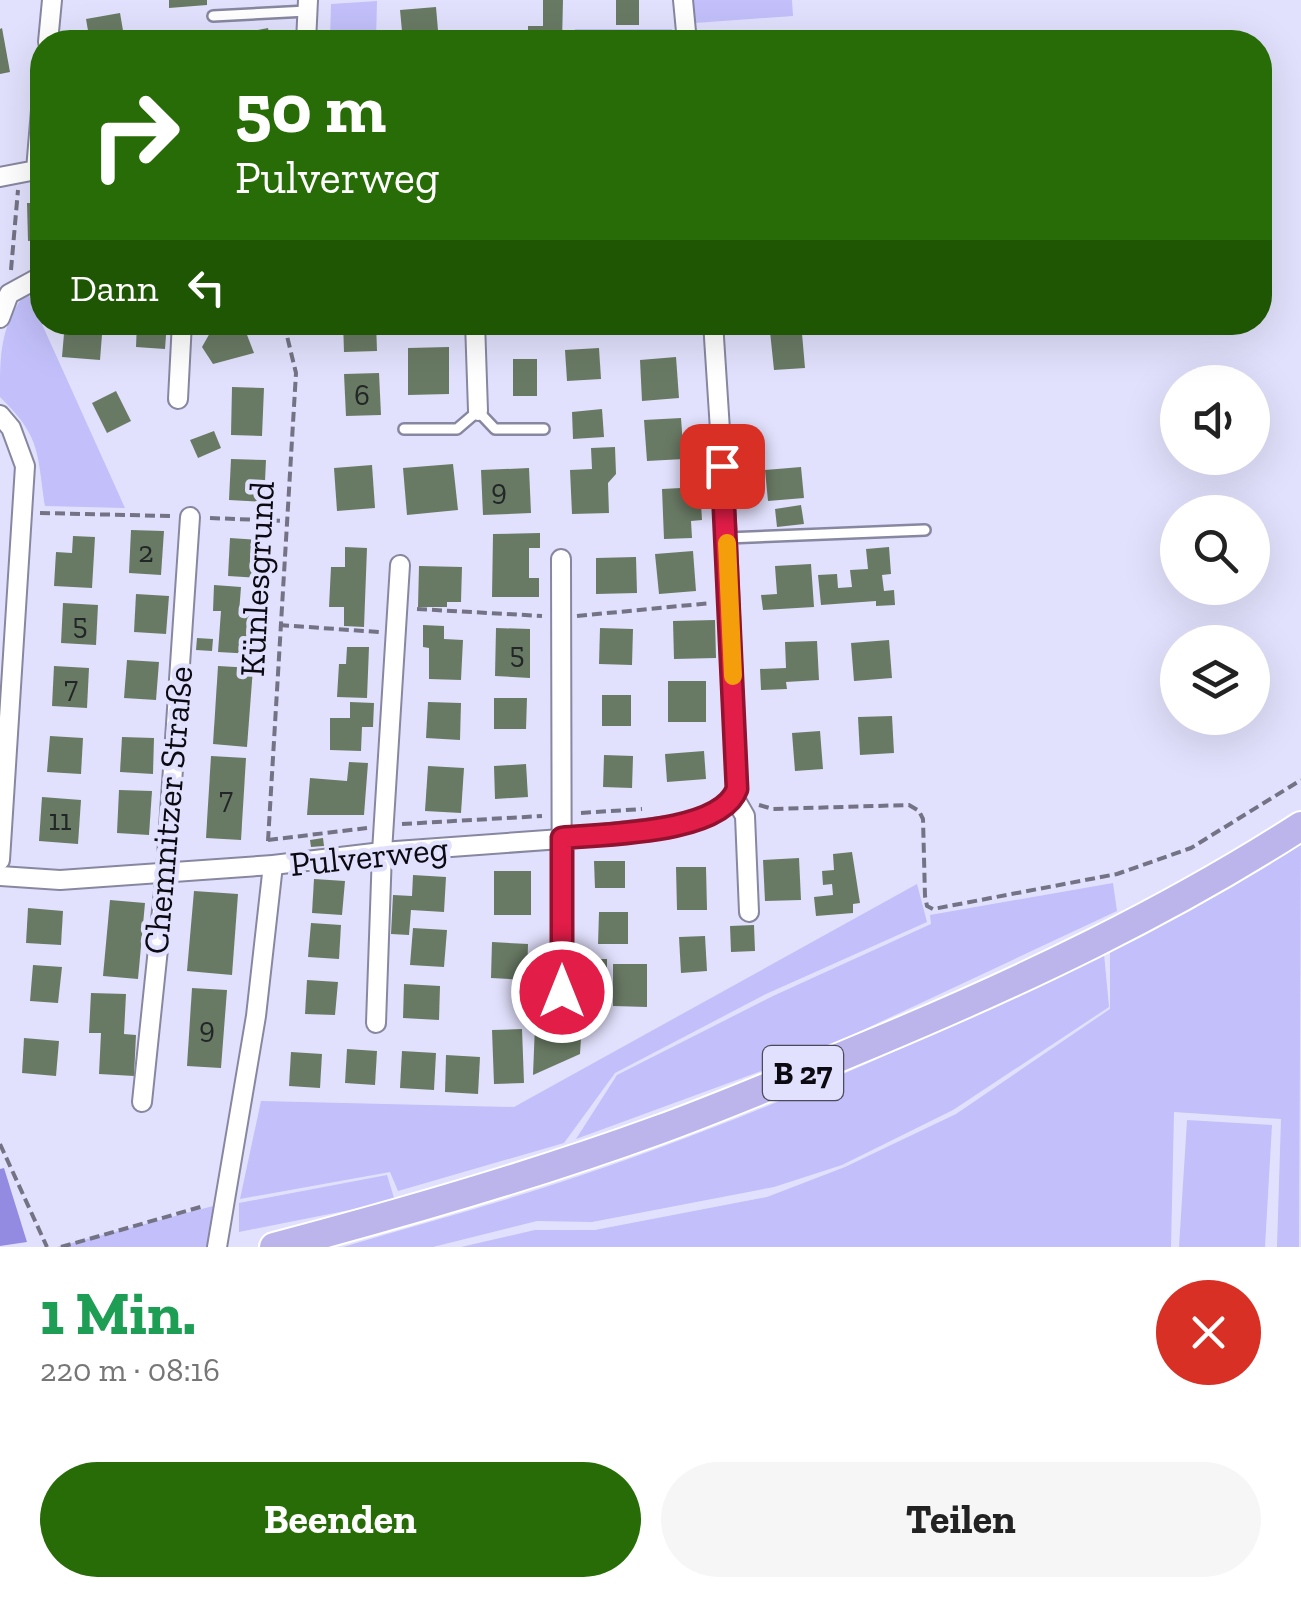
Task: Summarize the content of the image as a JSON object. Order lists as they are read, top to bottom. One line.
{"streets":{"main road":["B 27"],"street":["Chemnitzer Straße","Pulverweg"],"path":["Künlesgrund"]},"house_numbers":["6","9","2","5","5","7","7","11","9"],"page":{"turn":["50 m","Pulverweg"],"then":"Dann","heading":["1 Min.","220 m · 08:16"],"buttons":["Beenden","Teilen"]}}
